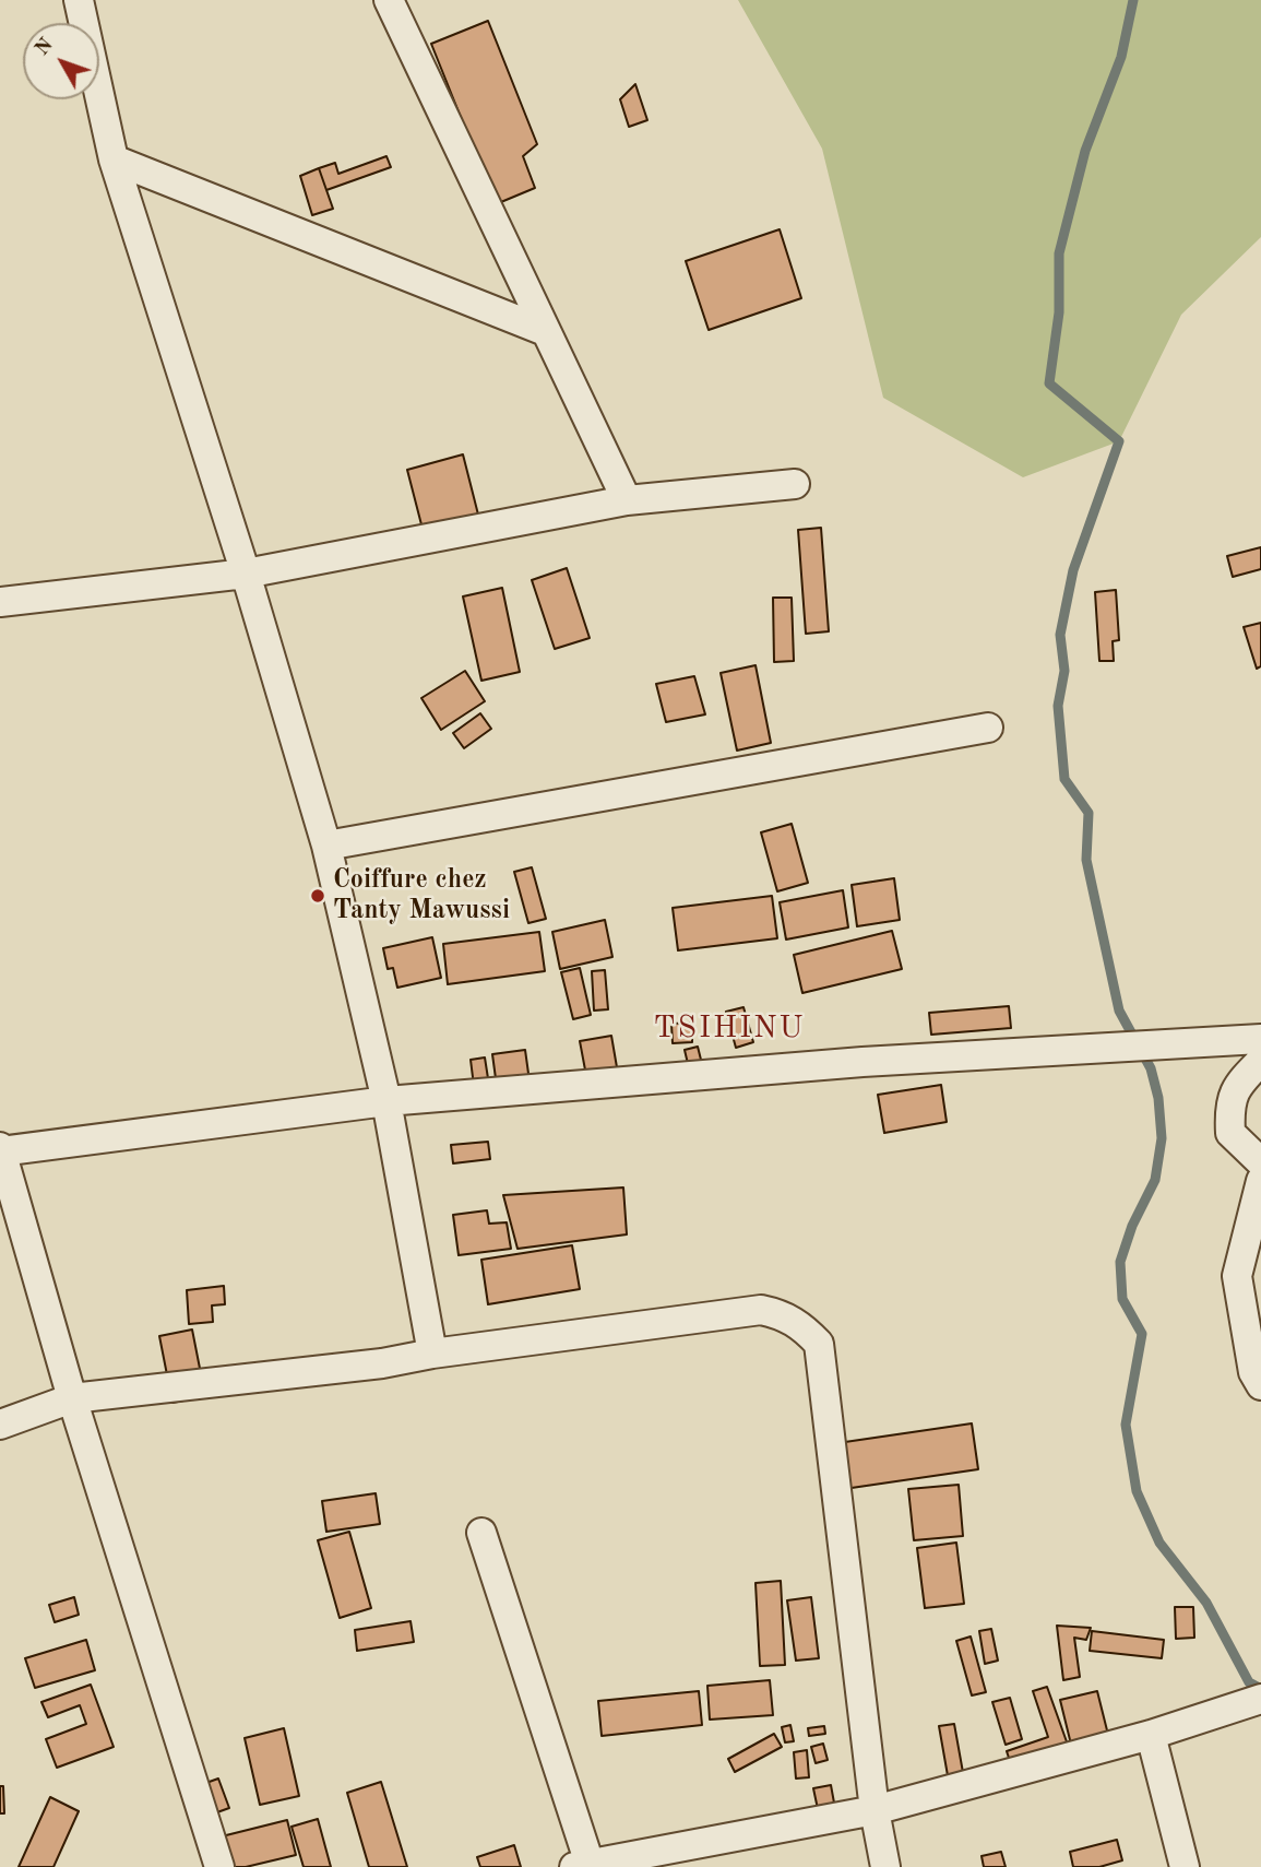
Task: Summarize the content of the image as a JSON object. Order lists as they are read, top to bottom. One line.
{"districts":["TSIHINU"],"places":["Coiffure chez Tanty Mawussi"],"north":"top left"}
